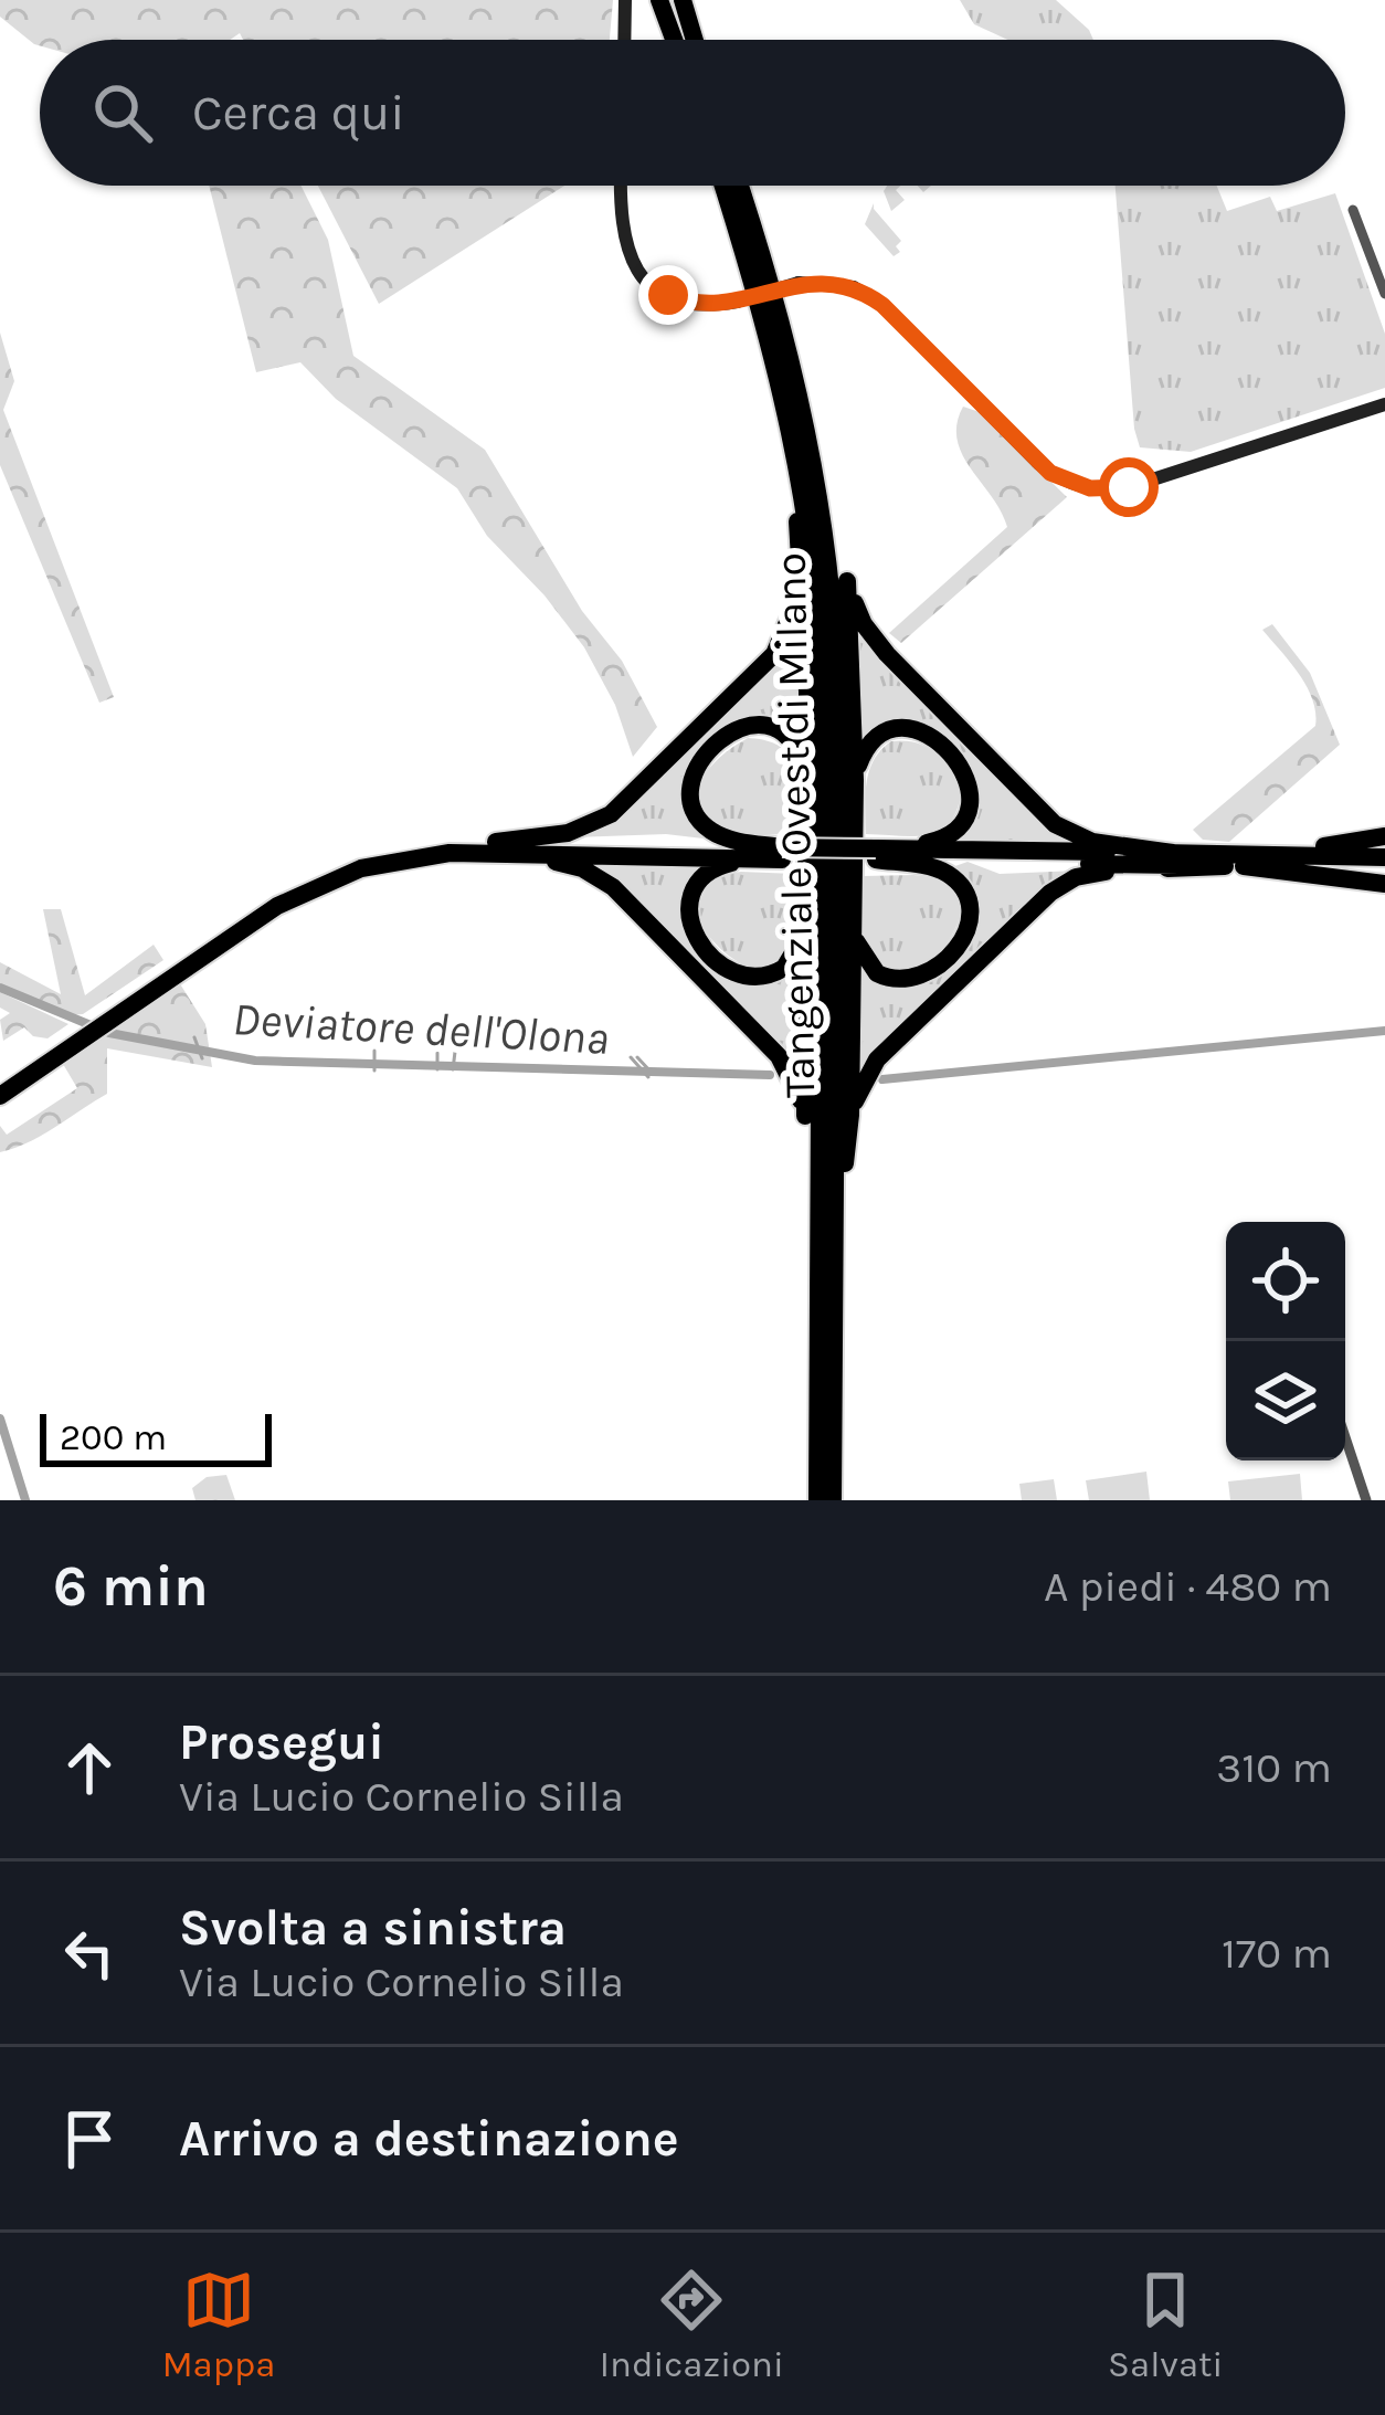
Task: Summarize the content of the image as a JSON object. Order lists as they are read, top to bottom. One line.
{"streets":{"highway":["Tangenziale Ovest di Milano"]},"water":["Deviatore dell'Olona"],"scale_bar":"200 m","page":{"search":"Cerca qui","scale":"200 m","heading":["6 min","A piedi · 480 m"],"list":[["Prosegui","Via Lucio Cornelio Silla","310 m"],["Svolta a sinistra","Via Lucio Cornelio Silla","170 m"],"Arrivo a destinazione"],"nav":["Mappa","Indicazioni","Salvati"]}}
